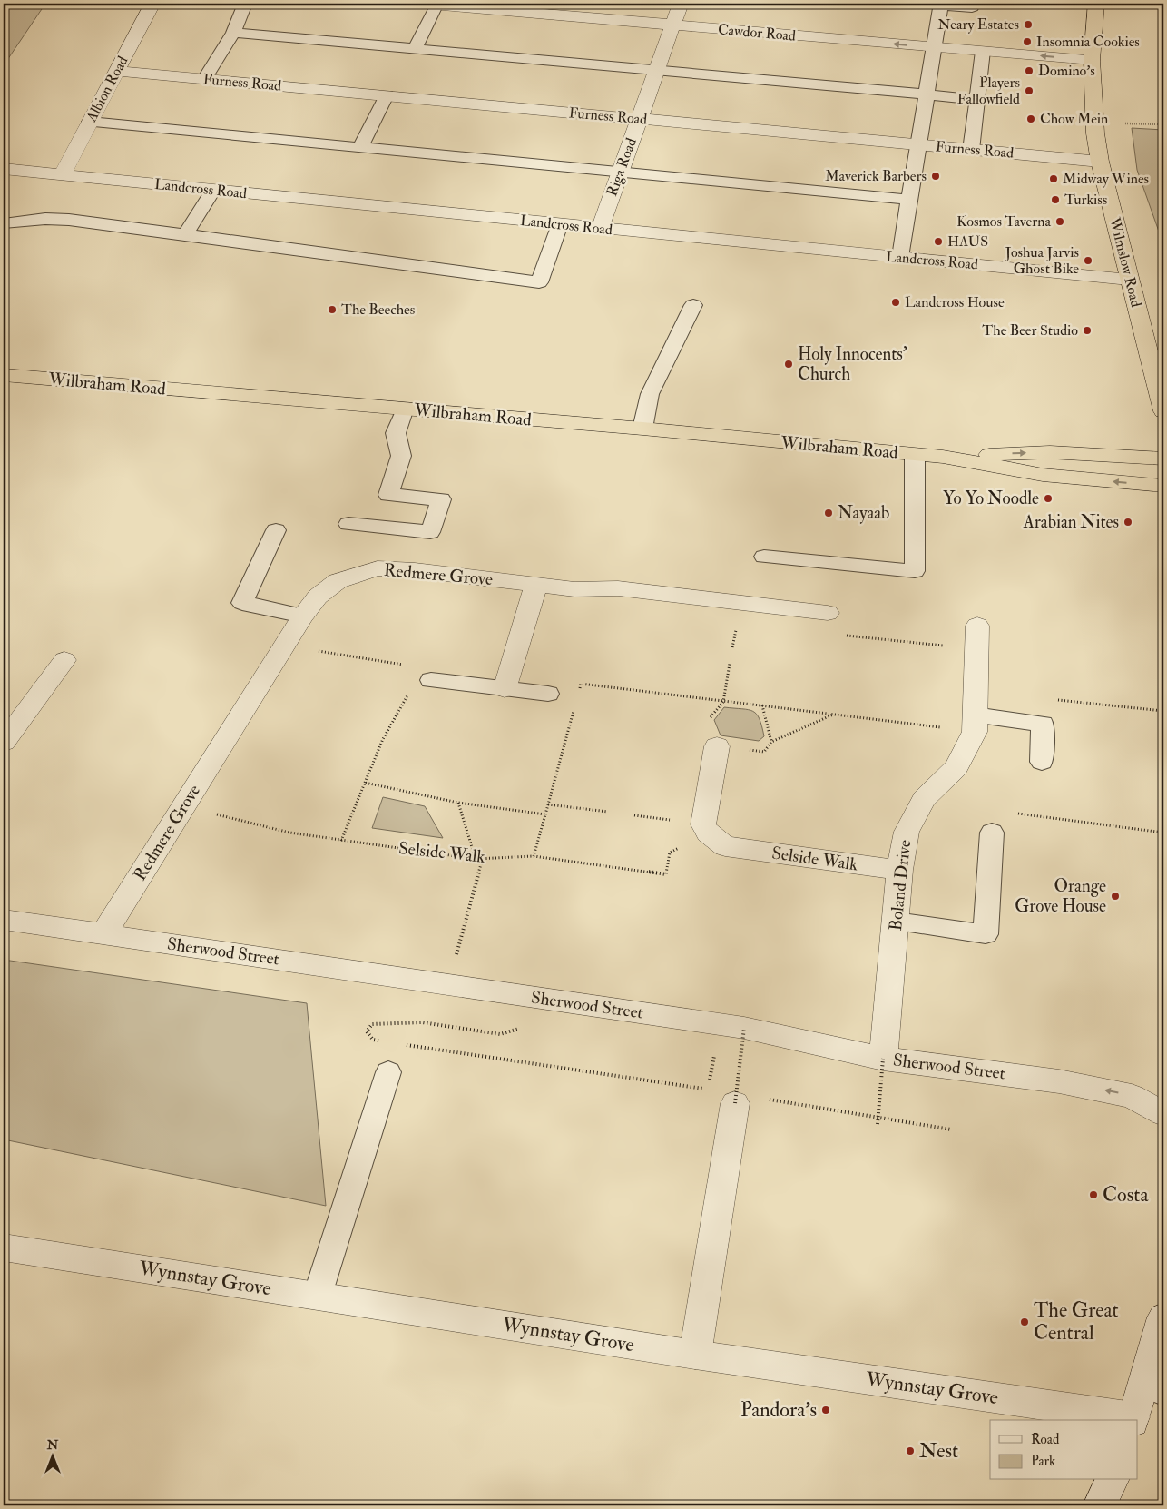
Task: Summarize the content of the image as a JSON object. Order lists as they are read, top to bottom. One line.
{"streets":{"highway":["Wilmslow Road","Wilbraham Road"],"street":["Cawdor Road","Furness Road","Albion Road","Riga Road","Landcross Road","Redmere Grove","Selside Walk","Boland Drive","Sherwood Street","Wynnstay Grove"]},"crossings":[["Cawdor Road","Riga Road"],["Cawdor Road","Wilmslow Road"],["Furness Road","Albion Road"],["Furness Road","Riga Road"],["Furness Road","Wilmslow Road"],["Albion Road","Landcross Road"],["Riga Road","Landcross Road"],["Landcross Road","Wilmslow Road"],["Redmere Grove","Selside Walk"],["Redmere Grove","Sherwood Street"],["Selside Walk","Boland Drive"],["Boland Drive","Sherwood Street"]],"one_way":["Cawdor Road"],"places":["Neary Estates","Insomnia Cookies","Domino's","Players Fallowfield","Chow Mein","Maverick Barbers","Midway Wines","Turkiss","Kosmos Taverna","HAUS","Joshua Jarvis Ghost Bike","Landcross House","The Beeches","The Beer Studio","Holy Innocents' Church","Yo Yo Noodle","Nayaab","Arabian Nites","Orange Grove House","Costa","The Great Central","Pandora's","Nest"],"legend":["Road","Park"],"north":"top"}
